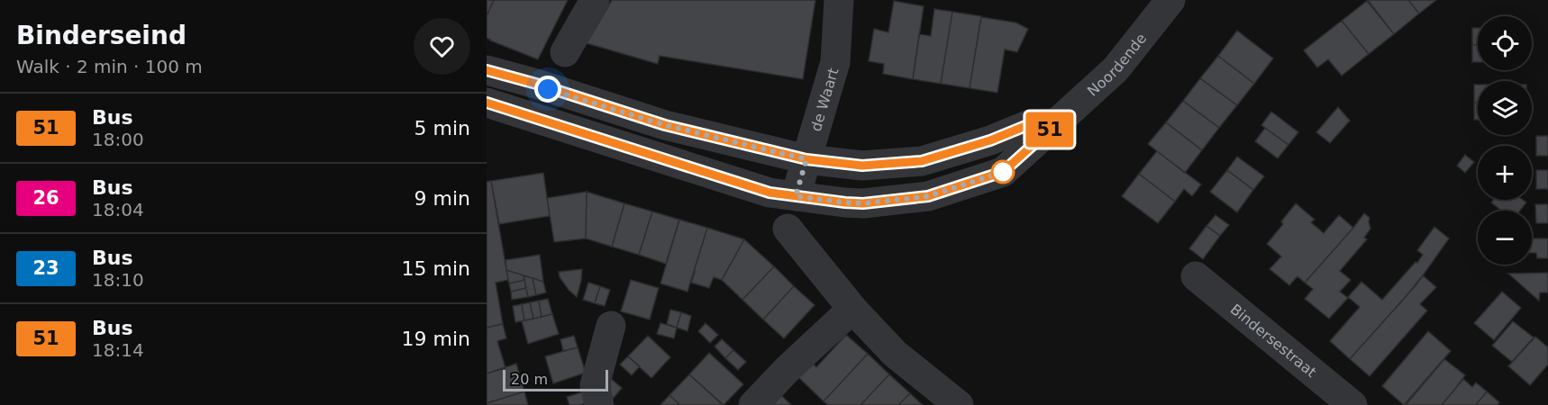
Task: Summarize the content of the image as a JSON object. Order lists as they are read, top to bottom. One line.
{"streets":{"street":["Noordende","de Waart","Bindersestraat"]},"crossings":[["Noordende","de Waart"]],"lines":["bus line 51"],"scale_bar":"20 m","page":{"heading":["Binderseind","Walk · 2 min · 100 m"],"on_map":"51","map_buttons":["+","−"],"list":[{"mark":"51","name":"Bus","note":"18:00","value":"5 min"},{"mark":"26","name":"Bus","note":"18:04","value":"9 min"},{"mark":"23","name":"Bus","note":"18:10","value":"15 min"},{"mark":"51","name":"Bus","note":"18:14","value":"19 min"}],"scale":"20 m"}}
